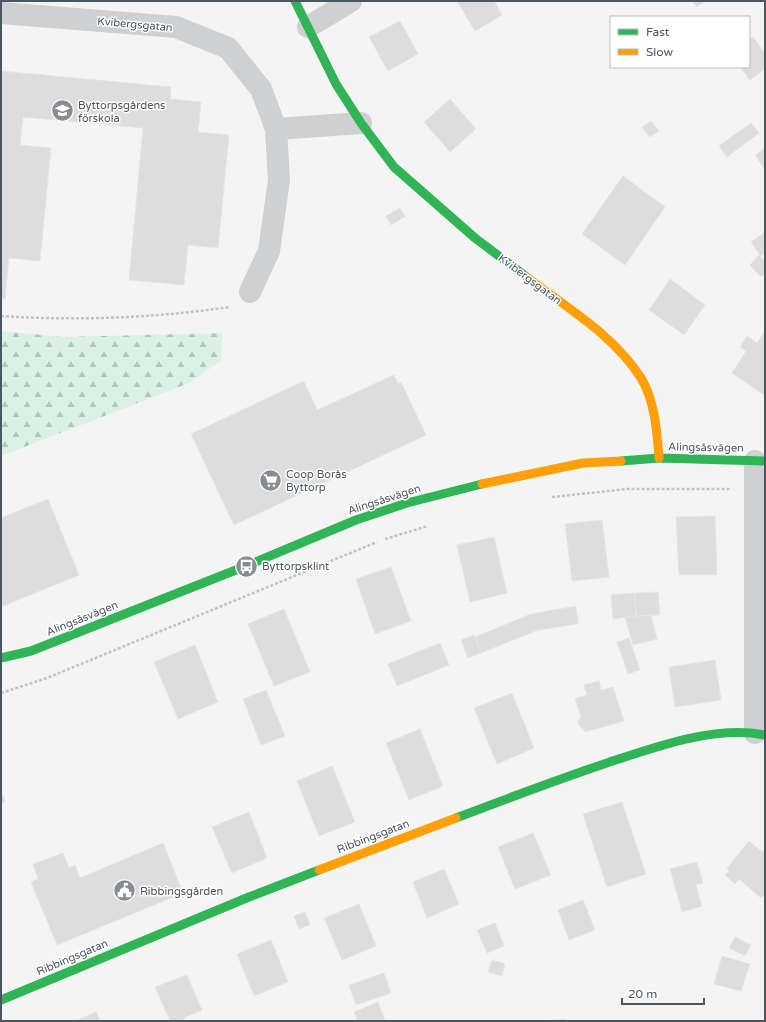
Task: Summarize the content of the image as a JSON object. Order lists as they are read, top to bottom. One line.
{"streets":{"street":["Kvibergsgatan","Alingsåsvägen","Ribbingsgatan"]},"crossings":[["Kvibergsgatan","Alingsåsvägen"]],"places":{"school or university":["Byttorpsgårdens förskola"],"supermarket":["Coop Borås Byttorp"],"bus stop":["Byttorpsklint"],"public building":["Ribbingsgården"]},"legend":["Fast","Slow"],"scale_bar":"20 m"}
